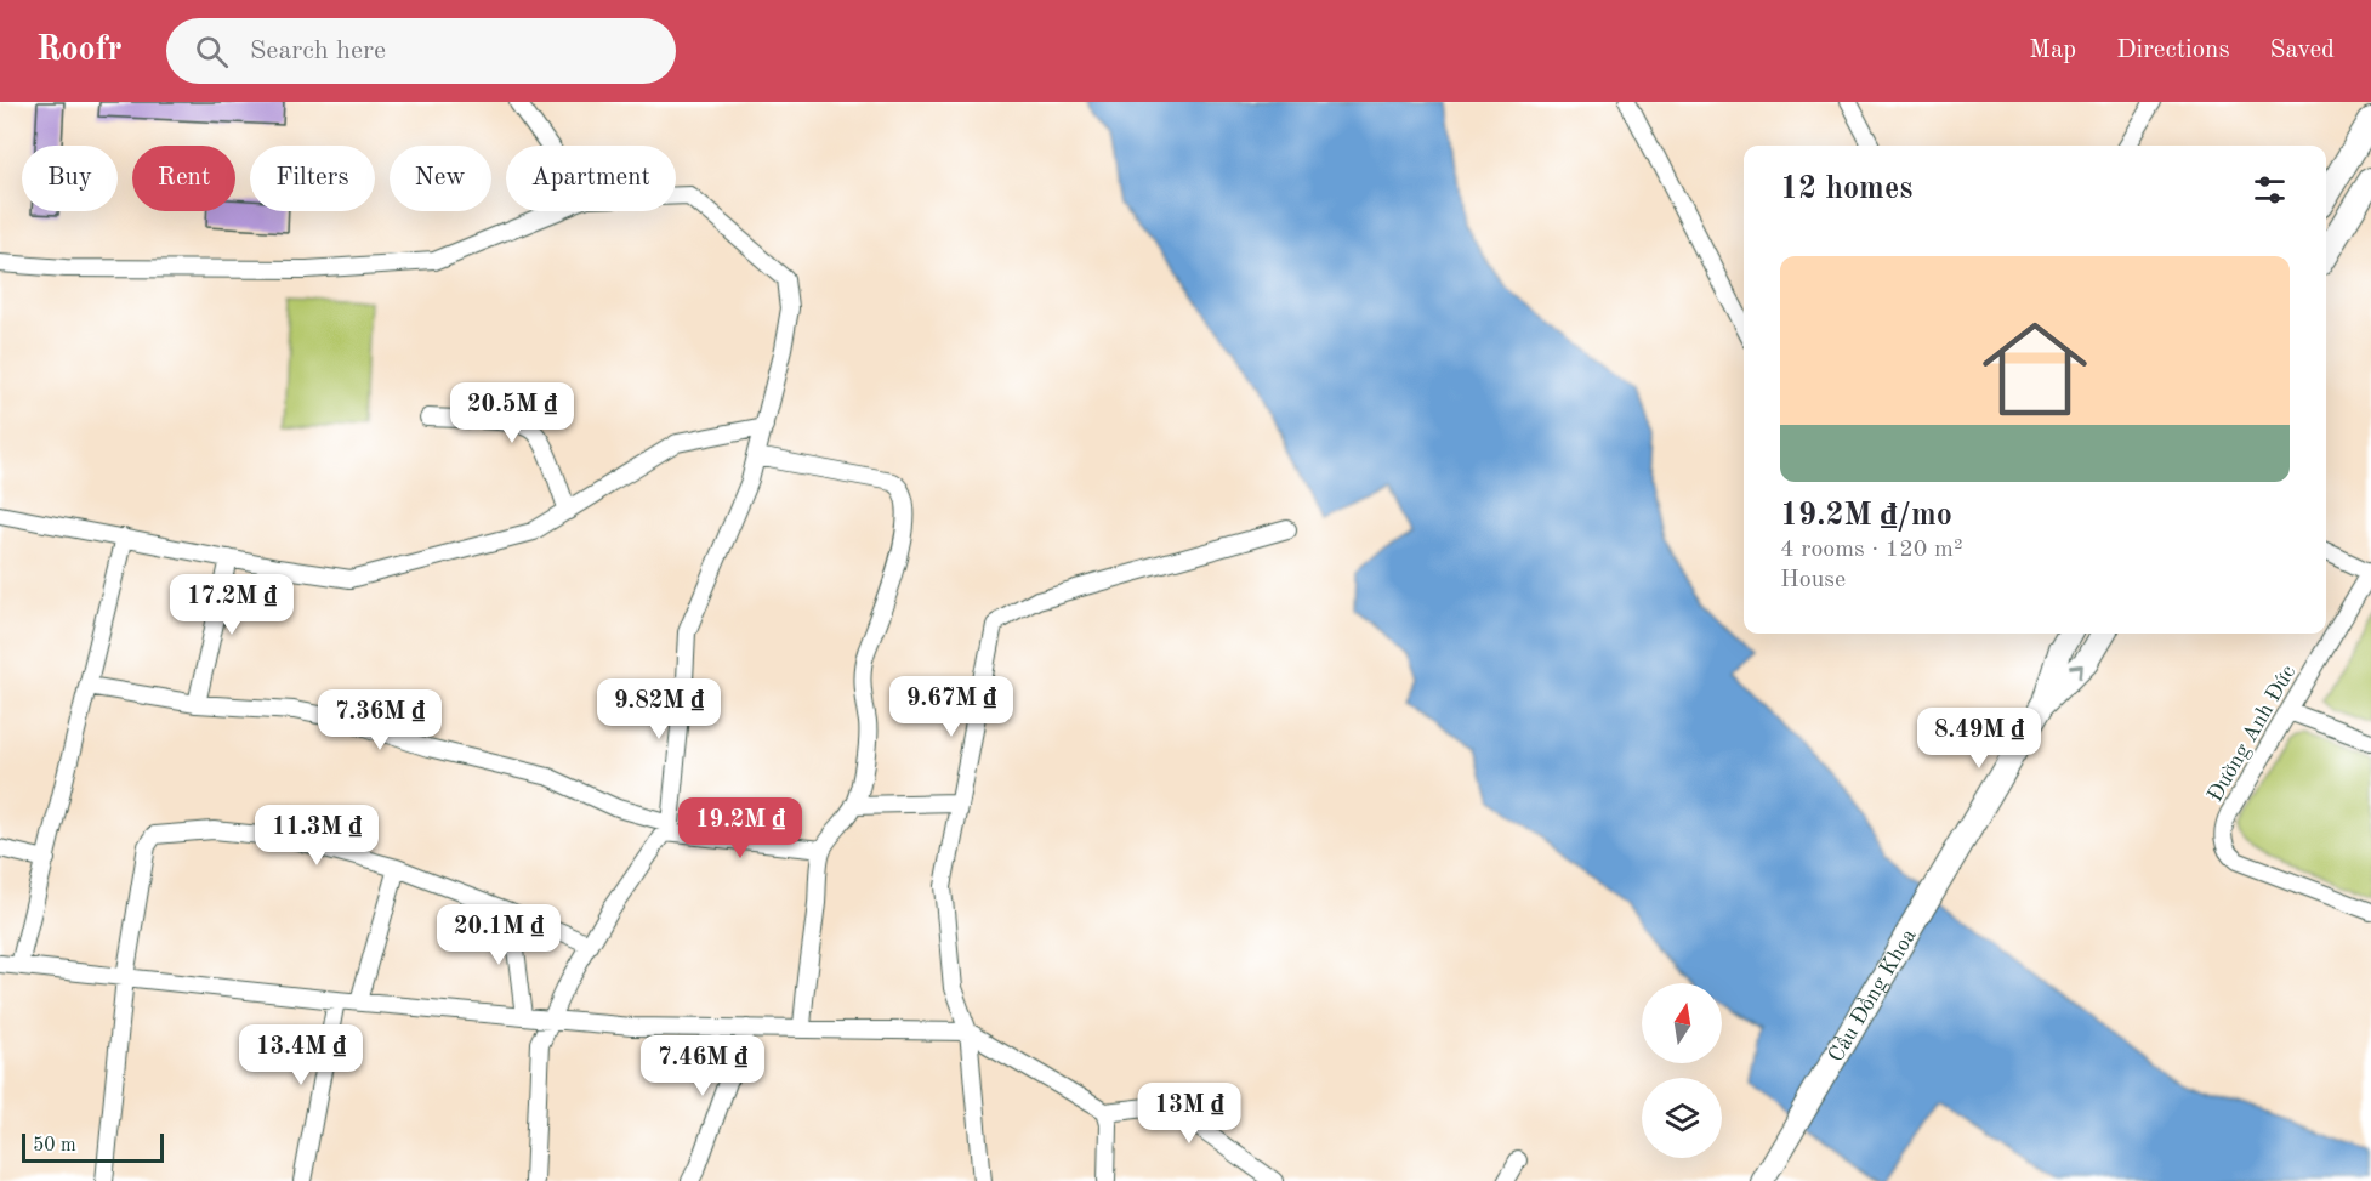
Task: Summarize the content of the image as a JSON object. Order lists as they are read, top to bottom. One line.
{"streets":{"main road":["Cầu Đồng Khoa"],"street":["Đường Anh Đức"]},"scale_bar":"50 m","north":"top","page":{"header":"Roofr","search":"Search here","nav":["Map","Directions","Saved"],"chip":["Buy","Rent","Filters","New","Apartment"],"heading":"12 homes","list":[{"name":"19.2M ₫/mo","note":"4 rooms · 120 m² · House"}],"price":["20.5M ₫","17.2M ₫","9.67M ₫","9.82M ₫","7.36M ₫","8.49M ₫","19.2M ₫","11.3M ₫","20.1M ₫","13.4M ₫","7.46M ₫","13M ₫"],"scale":"50 m"}}
